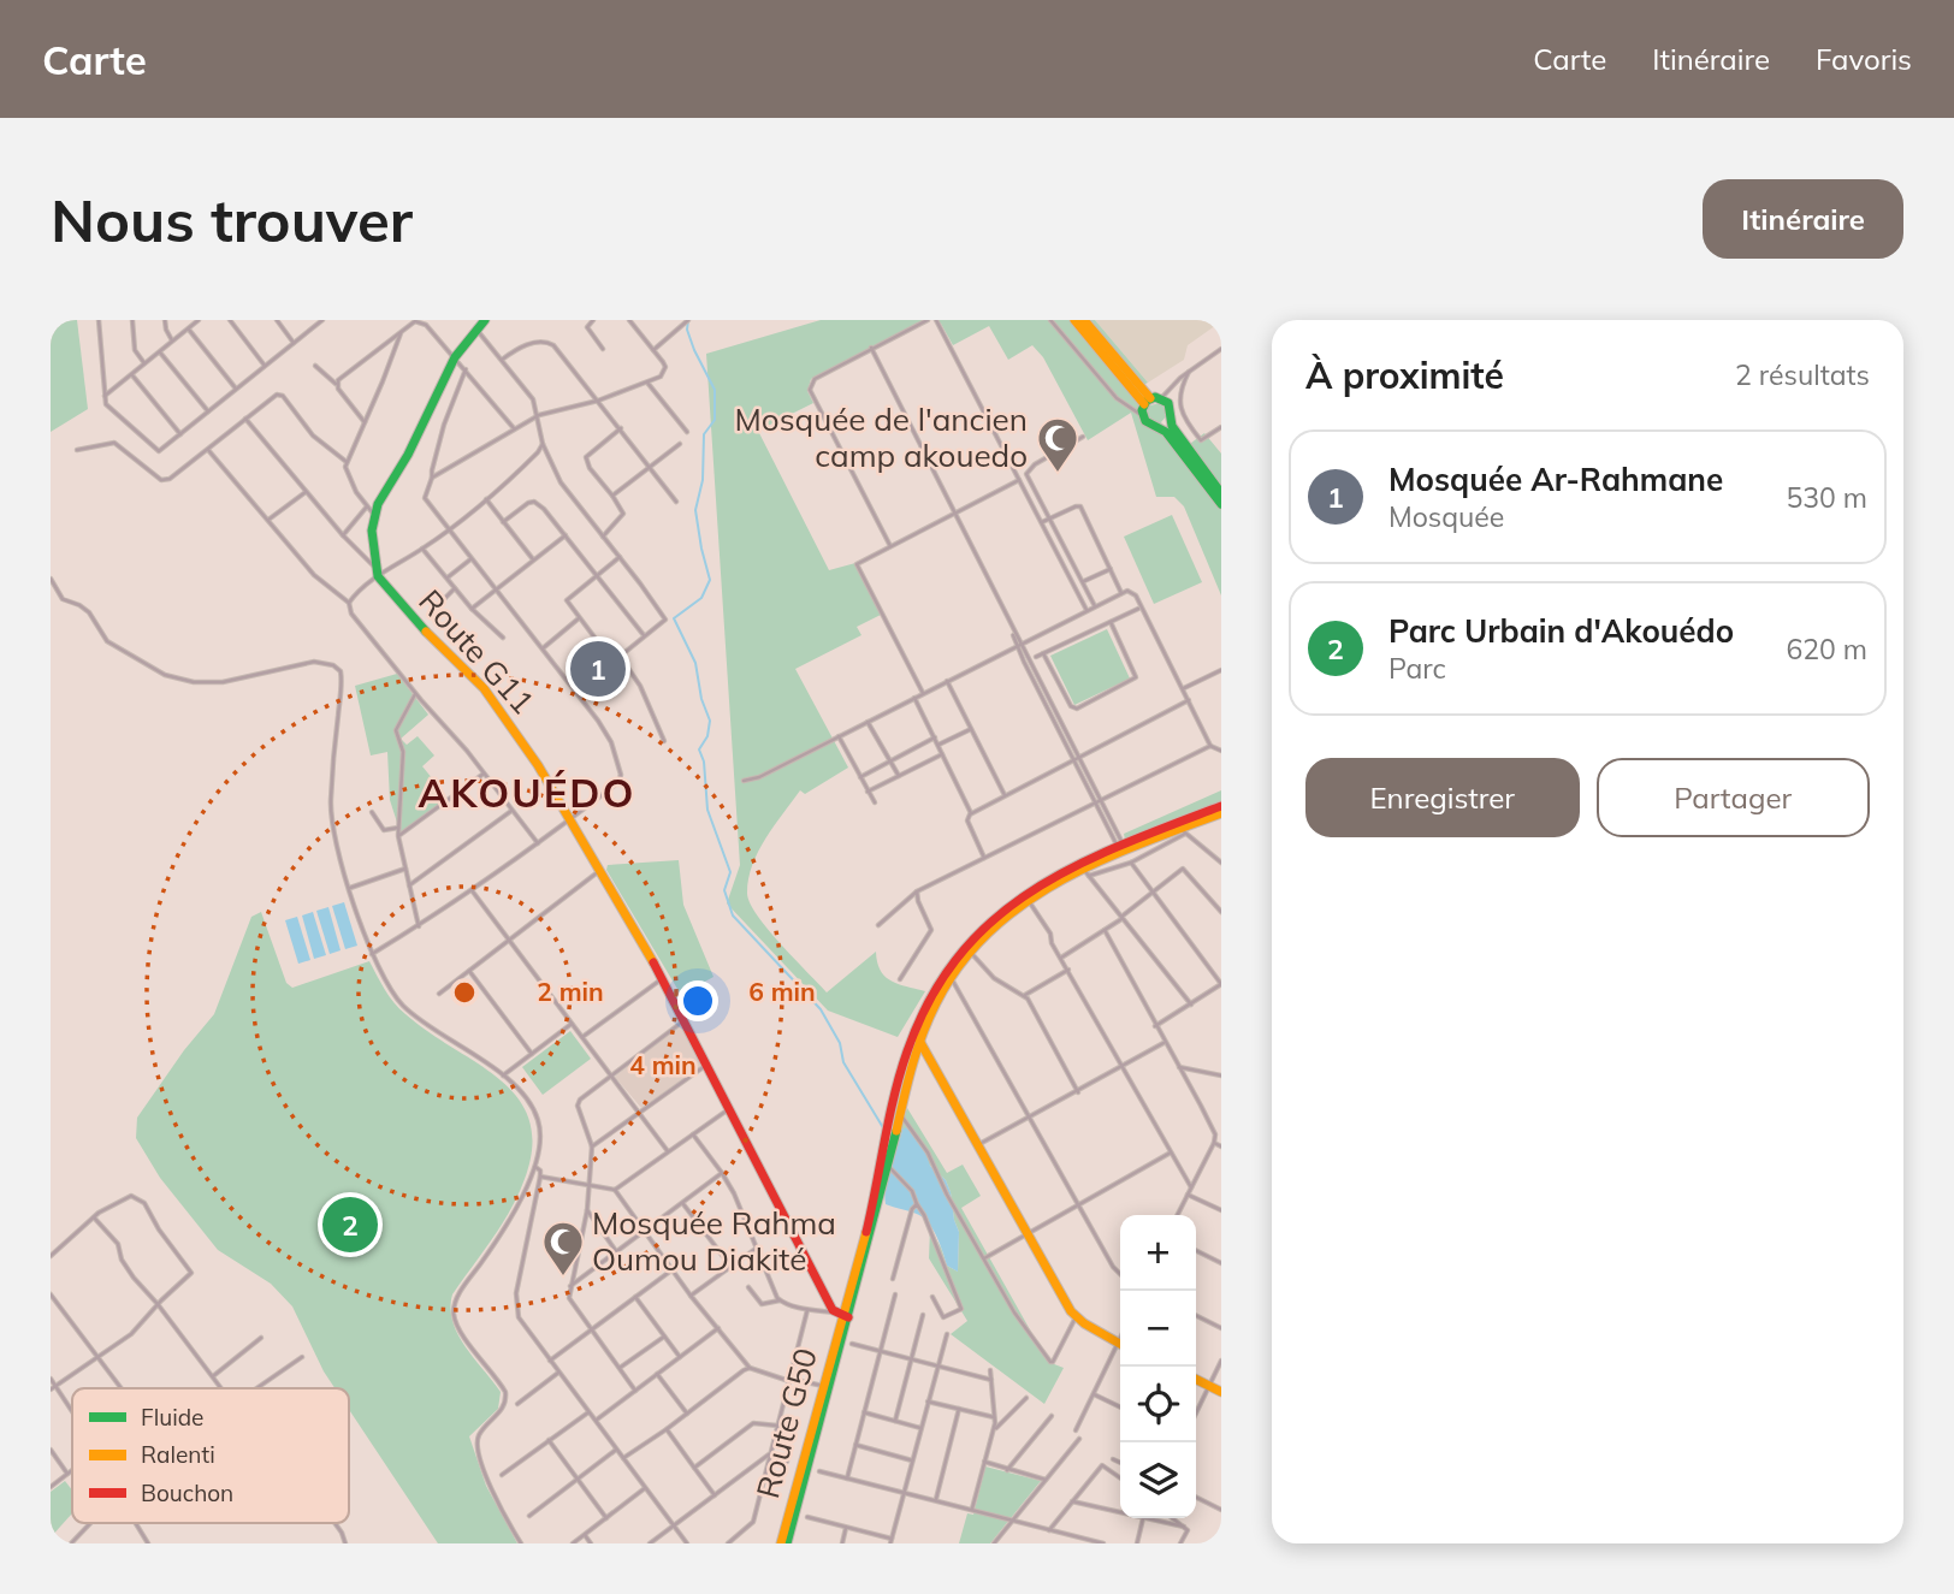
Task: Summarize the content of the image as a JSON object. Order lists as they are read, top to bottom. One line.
{"streets":{"main road":["Route G11","Route G50"]},"crossings":[["Route G11","Route G50"]],"districts":["AKOUÉDO"],"places":{"mosque":["Mosquée de l'ancien camp akouedo","Mosquée Rahma Oumou Diakité"]},"legend":["Fluide","Ralenti","Bouchon"],"page":{"header":"Carte","nav":["Carte","Itinéraire","Favoris"],"buttons":["Itinéraire",["Enregistrer","Partager"]],"title":"Nous trouver","heading":["À proximité","2 résultats"],"list":[{"mark":"1","name":"Mosquée Ar-Rahmane","note":"Mosquée","value":"530 m"},{"mark":"2","name":"Parc Urbain d'Akouédo","note":"Parc","value":"620 m"}],"pins":["1","2"],"map_buttons":["+","−"]},"rings":["2 min","6 min","4 min"]}
